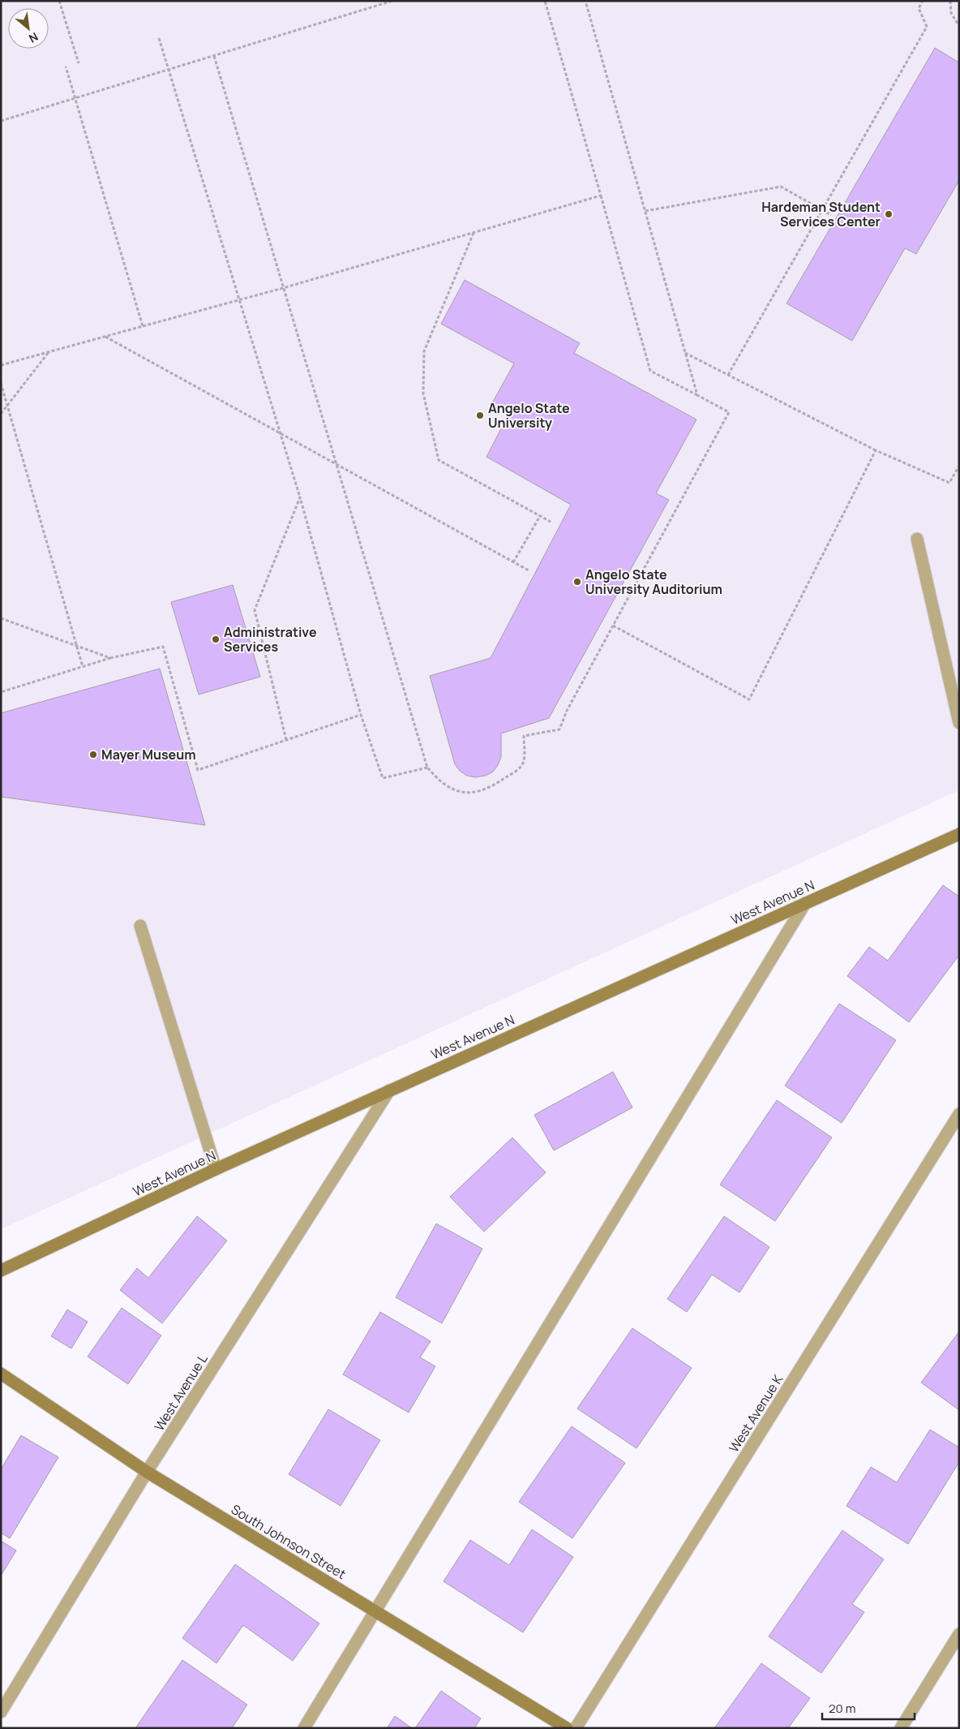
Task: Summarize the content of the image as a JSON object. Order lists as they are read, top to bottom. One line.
{"streets":{"main road":["West Avenue N","South Johnson Street"],"street":["West Avenue L","West Avenue K"]},"crossings":[["West Avenue N","West Avenue L"],["West Avenue L","South Johnson Street"]],"places":["Hardeman Student Services Center","Angelo State University","Angelo State University Auditorium","Administrative Services","Mayer Museum"],"scale_bar":"20 m","north":"bottom right"}
